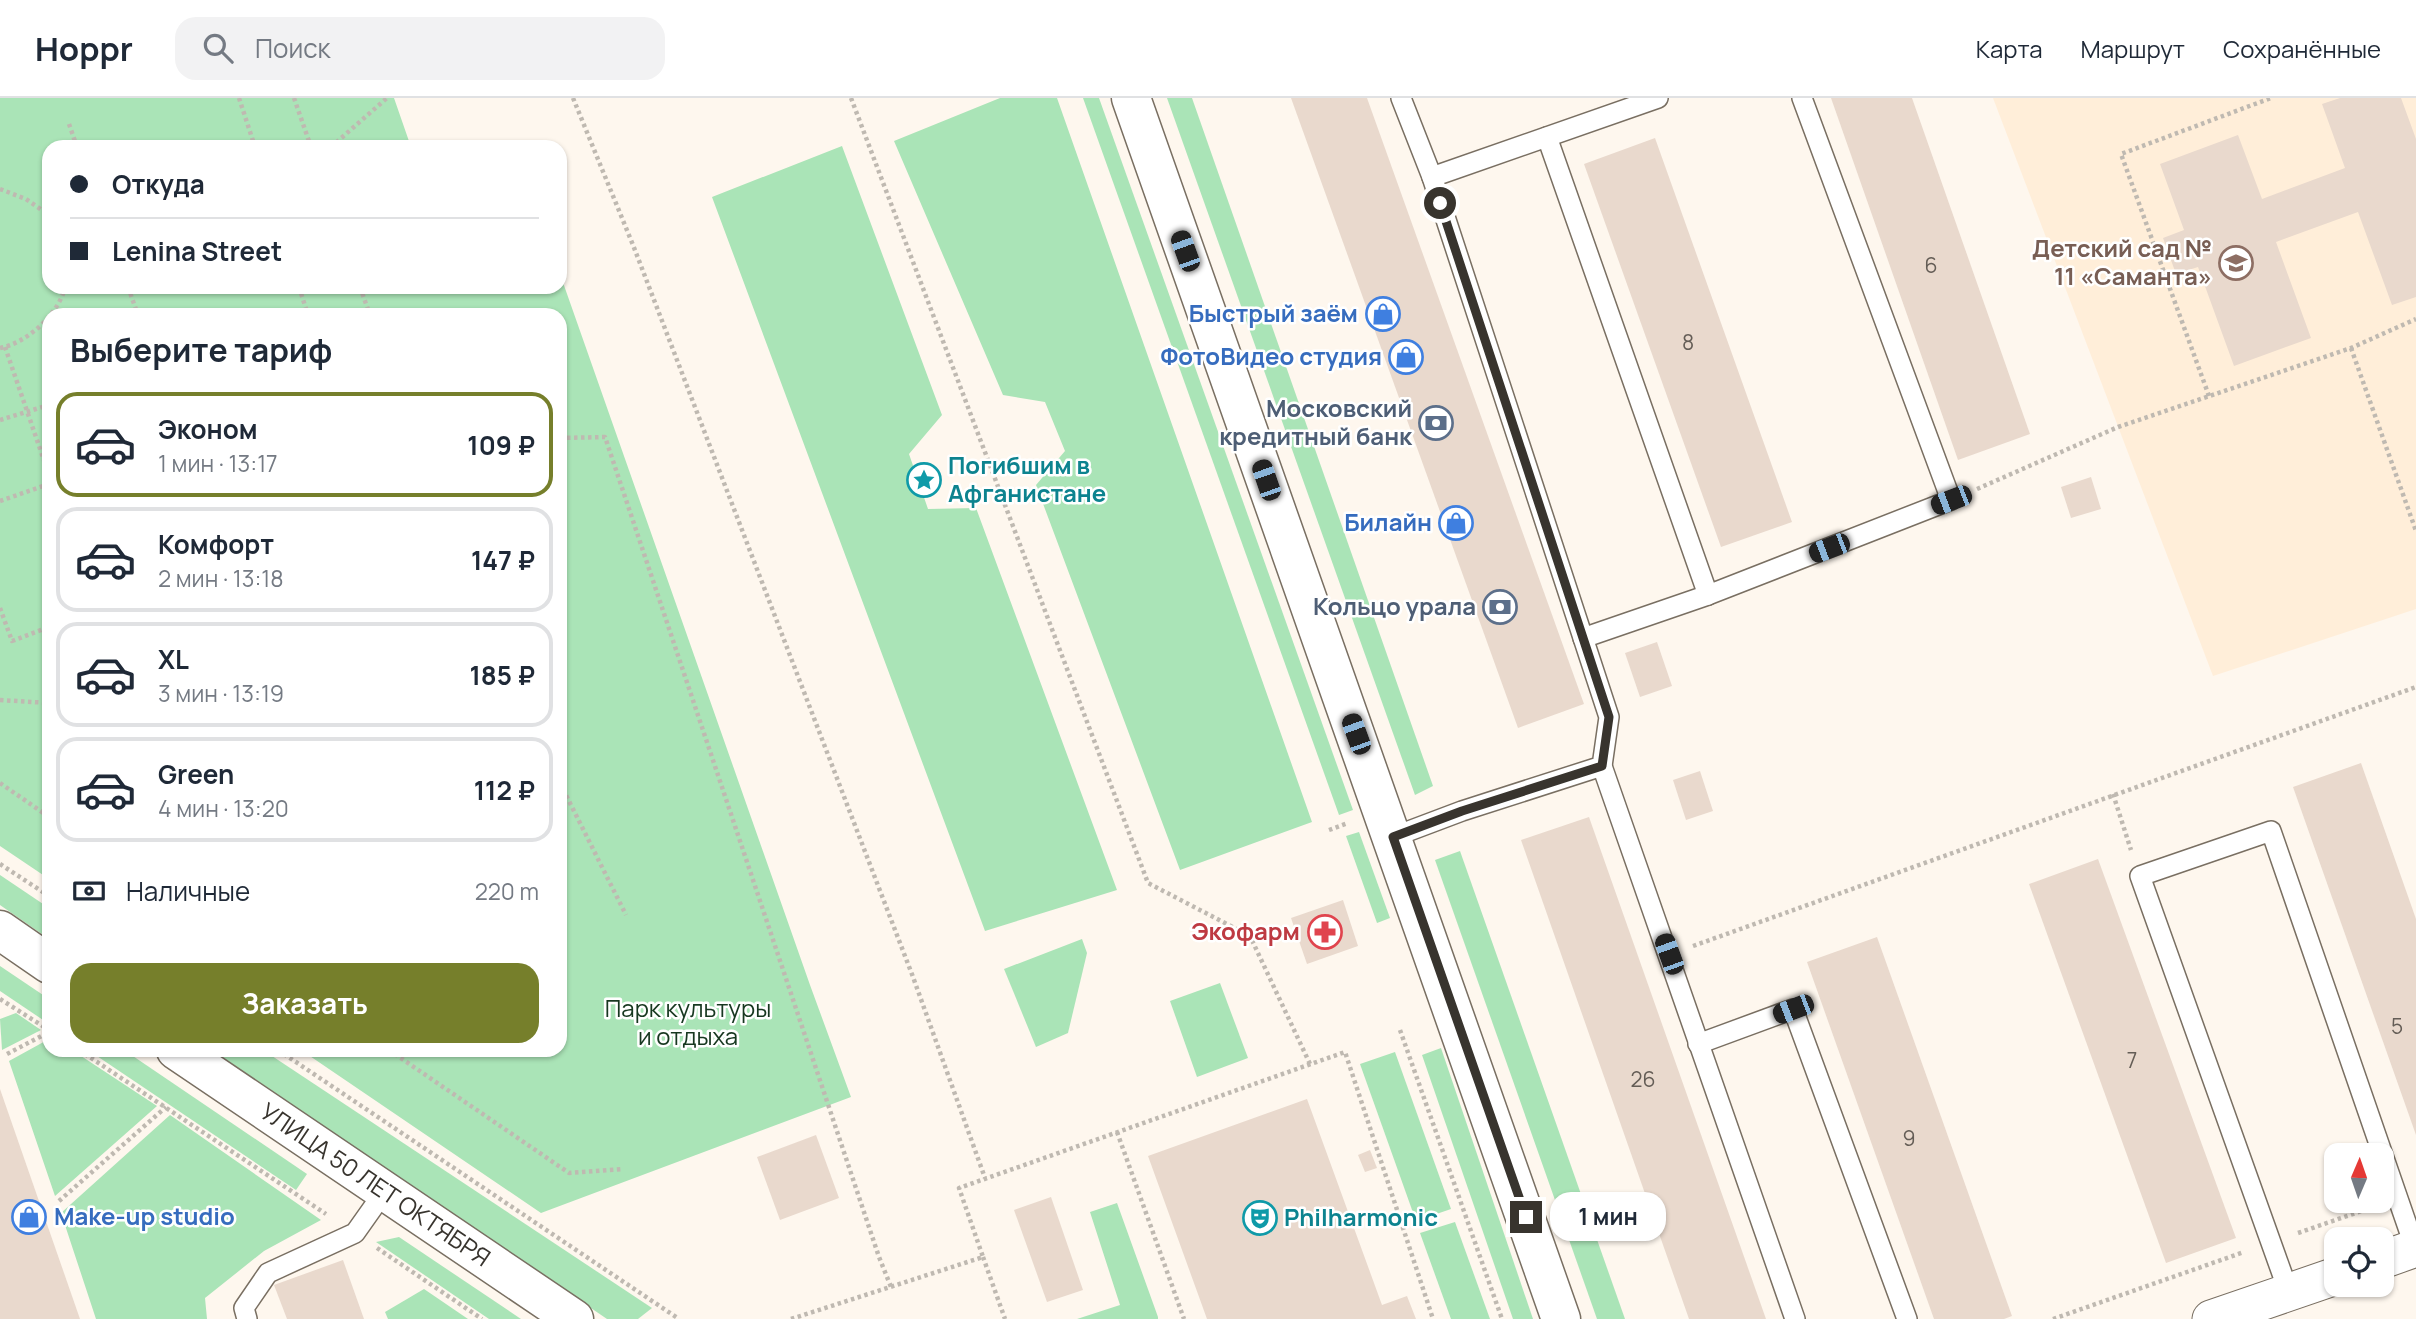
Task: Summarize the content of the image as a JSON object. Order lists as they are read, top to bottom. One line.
{"streets":{"street":["УЛИЦА 50 ЛЕТ ОКТЯБРЯ"]},"parks":["Парк культуры и отдыха"],"places":{"school or university":["Детский сад № 11 «Саманта»"],"shop":["Быстрый заём","ФотоВидео студия","Билайн","Make-up studio"],"bank":["Московский кредитный банк","Кольцо урала"],"place":["Погибшим в Афганистане"],"pharmacy":["Экофарм"],"theatre":["Philharmonic"]},"house_numbers":["6","8","5","7","26","9"],"north":"top","page":{"header":"Hoppr","search":"Поиск","nav":["Карта","Маршрут","Сохранённые"],"banner":["Откуда","Lenina Street"],"heading":"Выберите тариф","list":[{"name":"Эконом","note":"1 мин · 13:17","value":"109 ₽"},{"name":"Комфорт","note":"2 мин · 13:18","value":"147 ₽"},{"name":"XL","note":"3 мин · 13:19","value":"185 ₽"},{"name":"Green","note":"4 мин · 13:20","value":"112 ₽"}],"pay":["Наличные","220 m"],"buttons":"Заказать","bubble":"1 мин"}}
